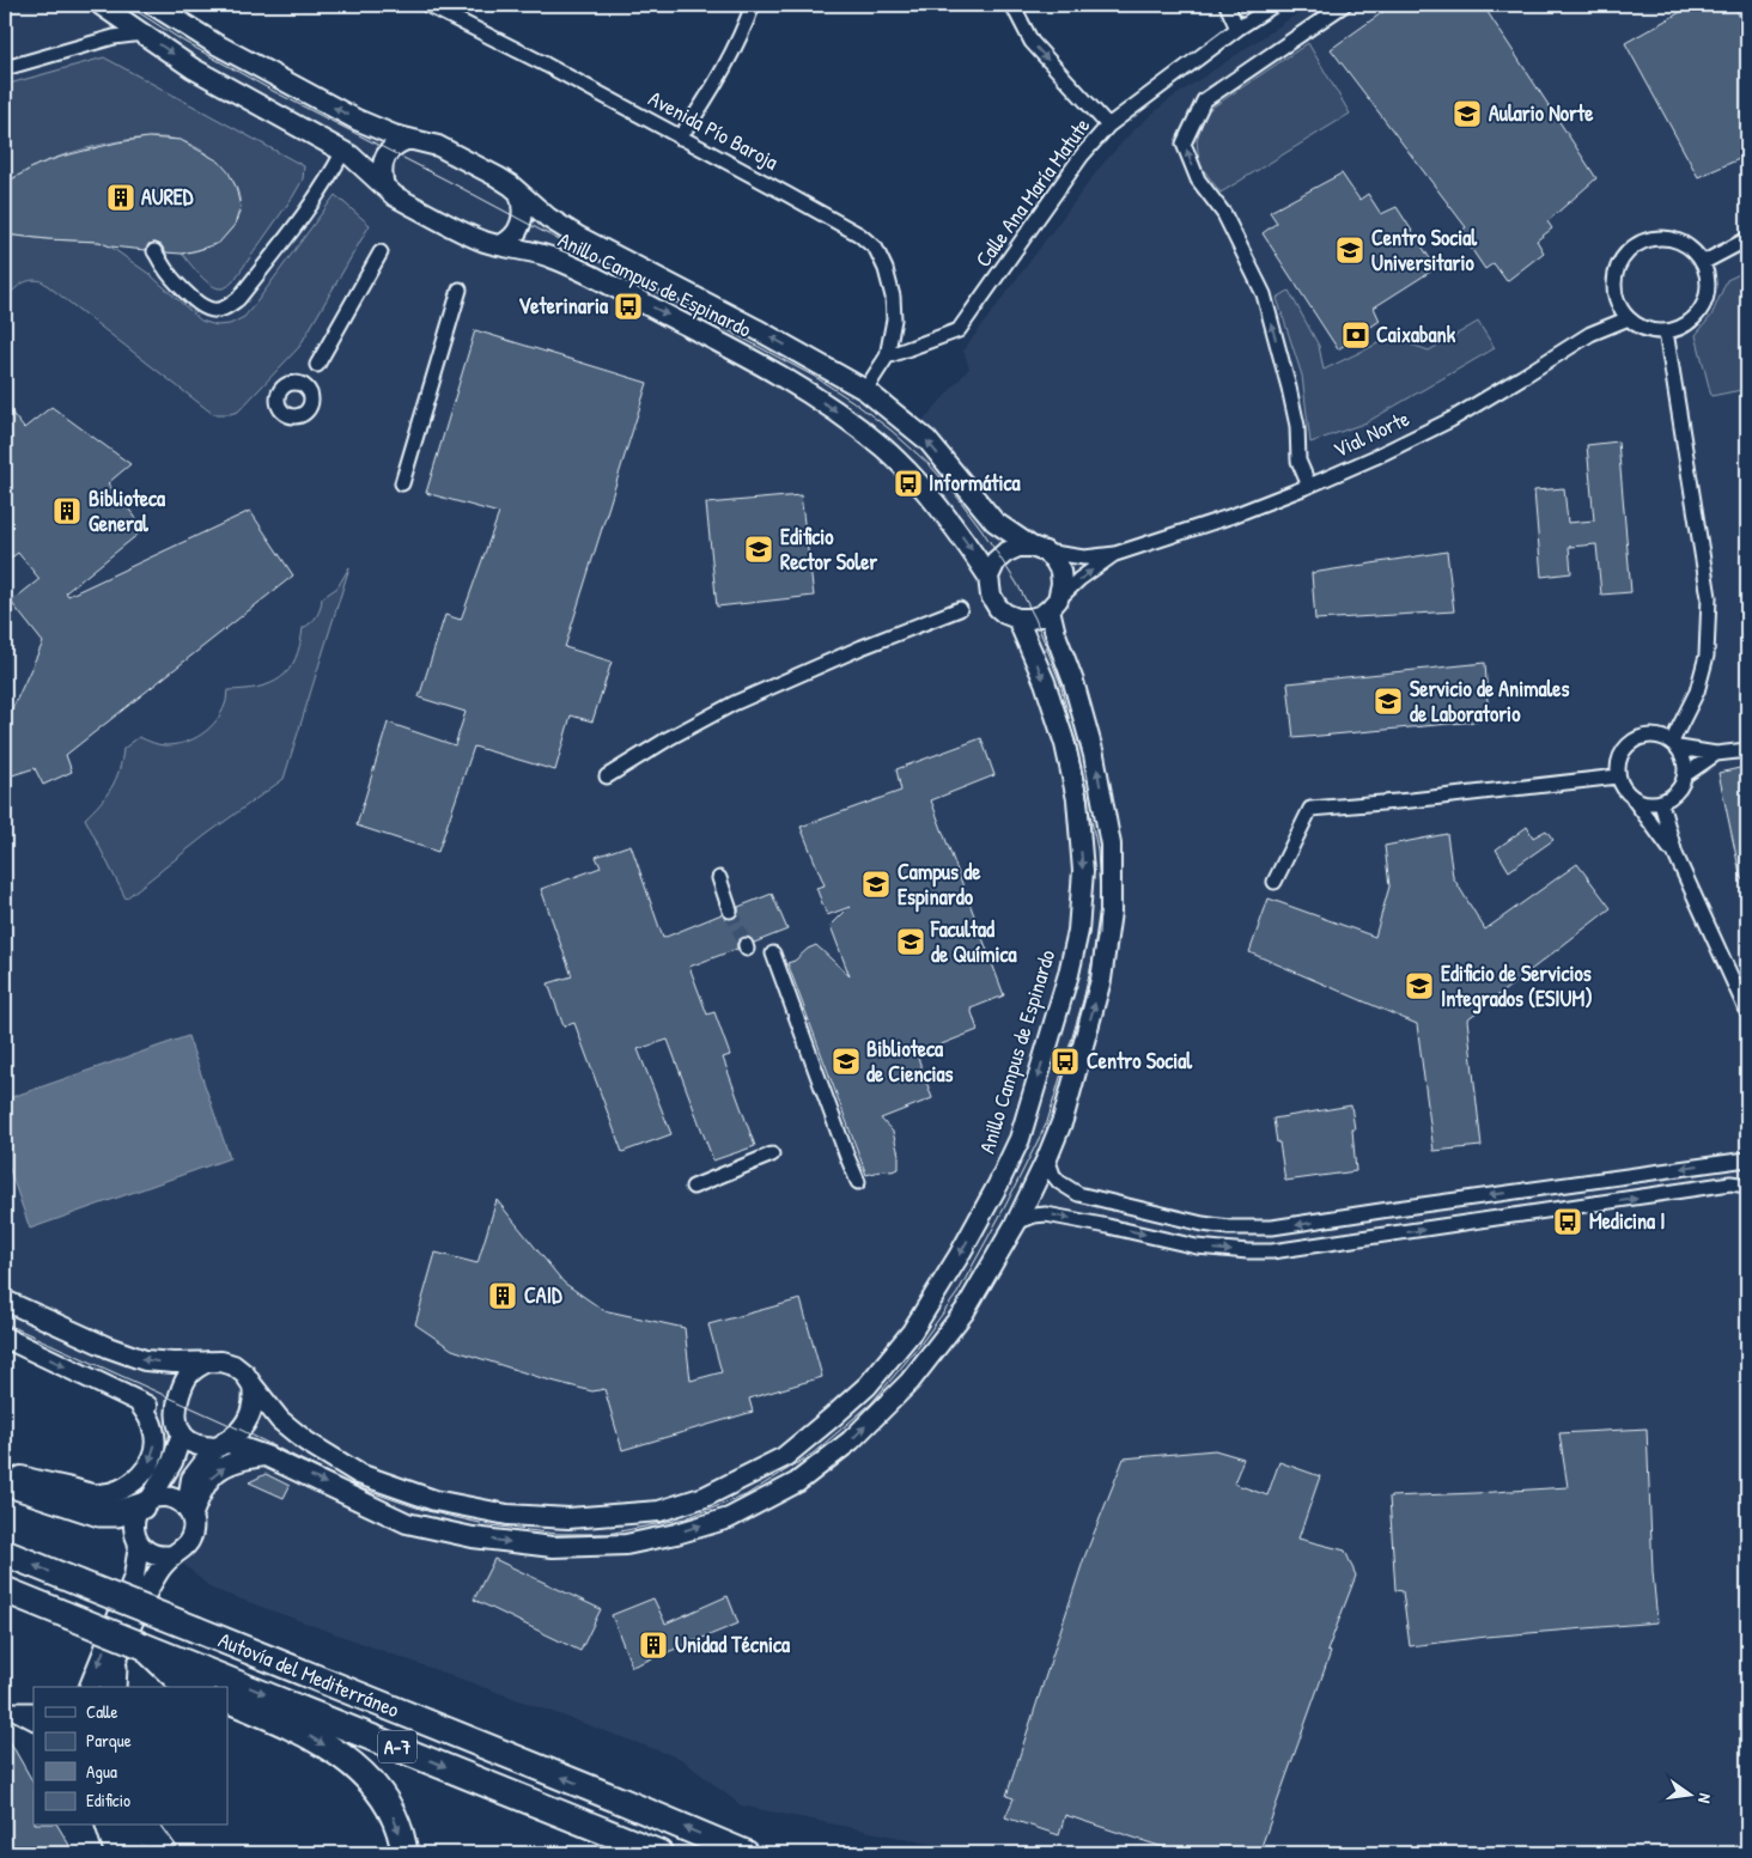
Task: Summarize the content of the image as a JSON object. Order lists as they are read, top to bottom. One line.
{"streets":{"highway":["Autovía del Mediterráneo","A-7"],"main road":["Anillo Campus de Espinardo"],"street":["Avenida Pío Baroja","Calle Ana María Matute","Vial Norte"]},"crossings":[["Avenida Pío Baroja","Calle Ana María Matute"],["Anillo Campus de Espinardo","Vial Norte"]],"places":{"school or university":["Aulario Norte","Centro Social Universitario","Edificio Rector Soler","Servicio de Animales de Laboratorio","Campus de Espinardo","Facultad de Química","Edificio de Servicios Integrados (ESIUM)","Biblioteca de Ciencias"],"building":["AURED","Biblioteca General","CAID","Unidad Técnica"],"bus stop":["Veterinaria","Informática","Centro Social","Medicina I"],"bank":["Caixabank"]},"legend":["Calle","Parque","Agua","Edificio"],"north":"right"}
